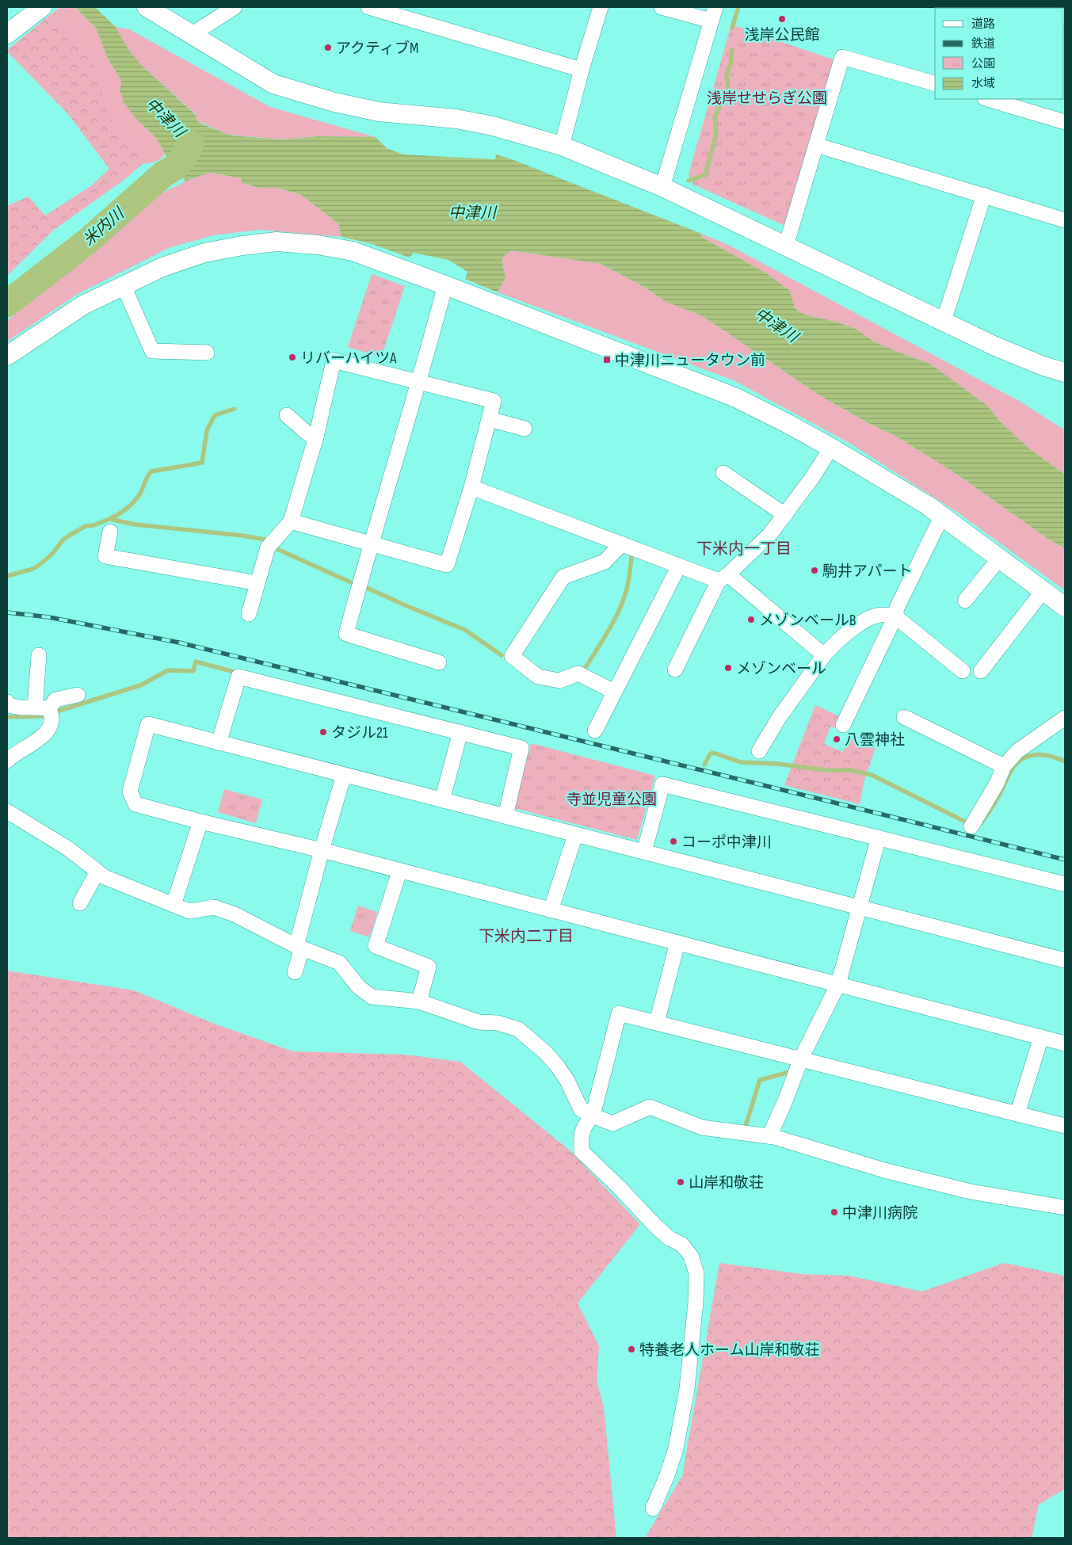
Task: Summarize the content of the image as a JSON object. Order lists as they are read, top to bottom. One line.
{"districts":["下米内一丁目","下米内二丁目"],"water":["中津川","米内川"],"parks":["浅岸せせらぎ公園","寺並児童公園"],"places":{"other":["浅岸公民館","アクティブM","リバーハイツA","駒井アパート","メゾンベールB","メゾンベール","タジル21","八雲神社","コーポ中津川","山岸和敬荘","中津川病院","特養老人ホーム山岸和敬荘"],"transit":["中津川ニュータウン前"]},"legend":["道路","鉄道","公園","水域"]}
